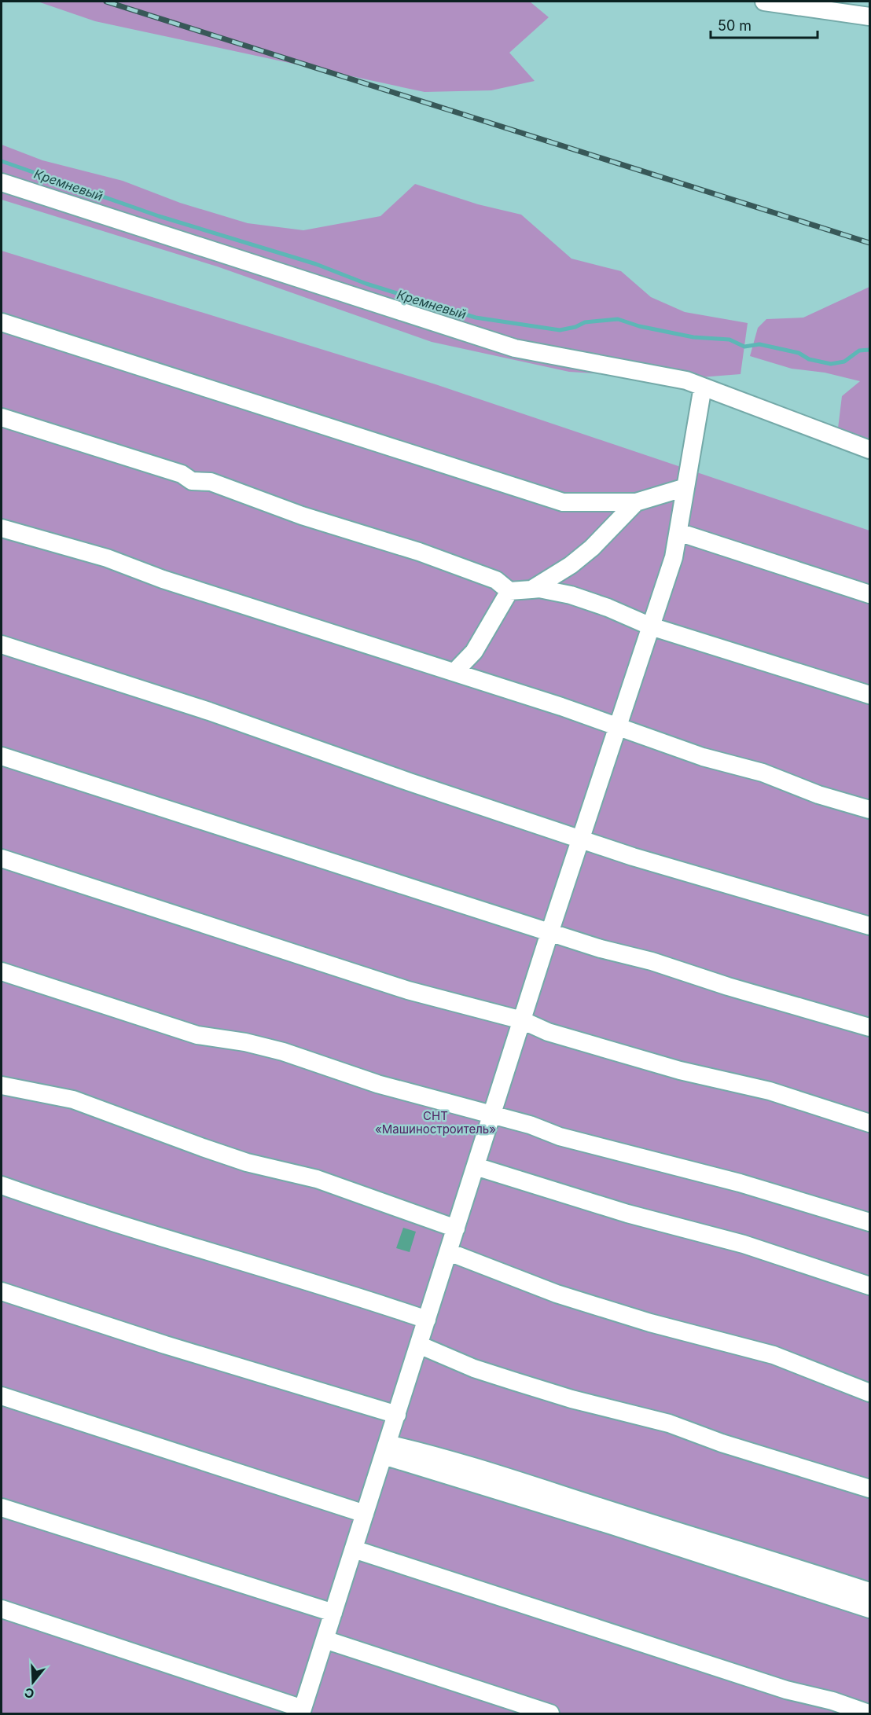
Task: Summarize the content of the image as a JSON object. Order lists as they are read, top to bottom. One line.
{"water":["Кремневый"],"parks":["СНТ «Машиностроитель»"],"scale_bar":"50 m","north":"bottom"}
